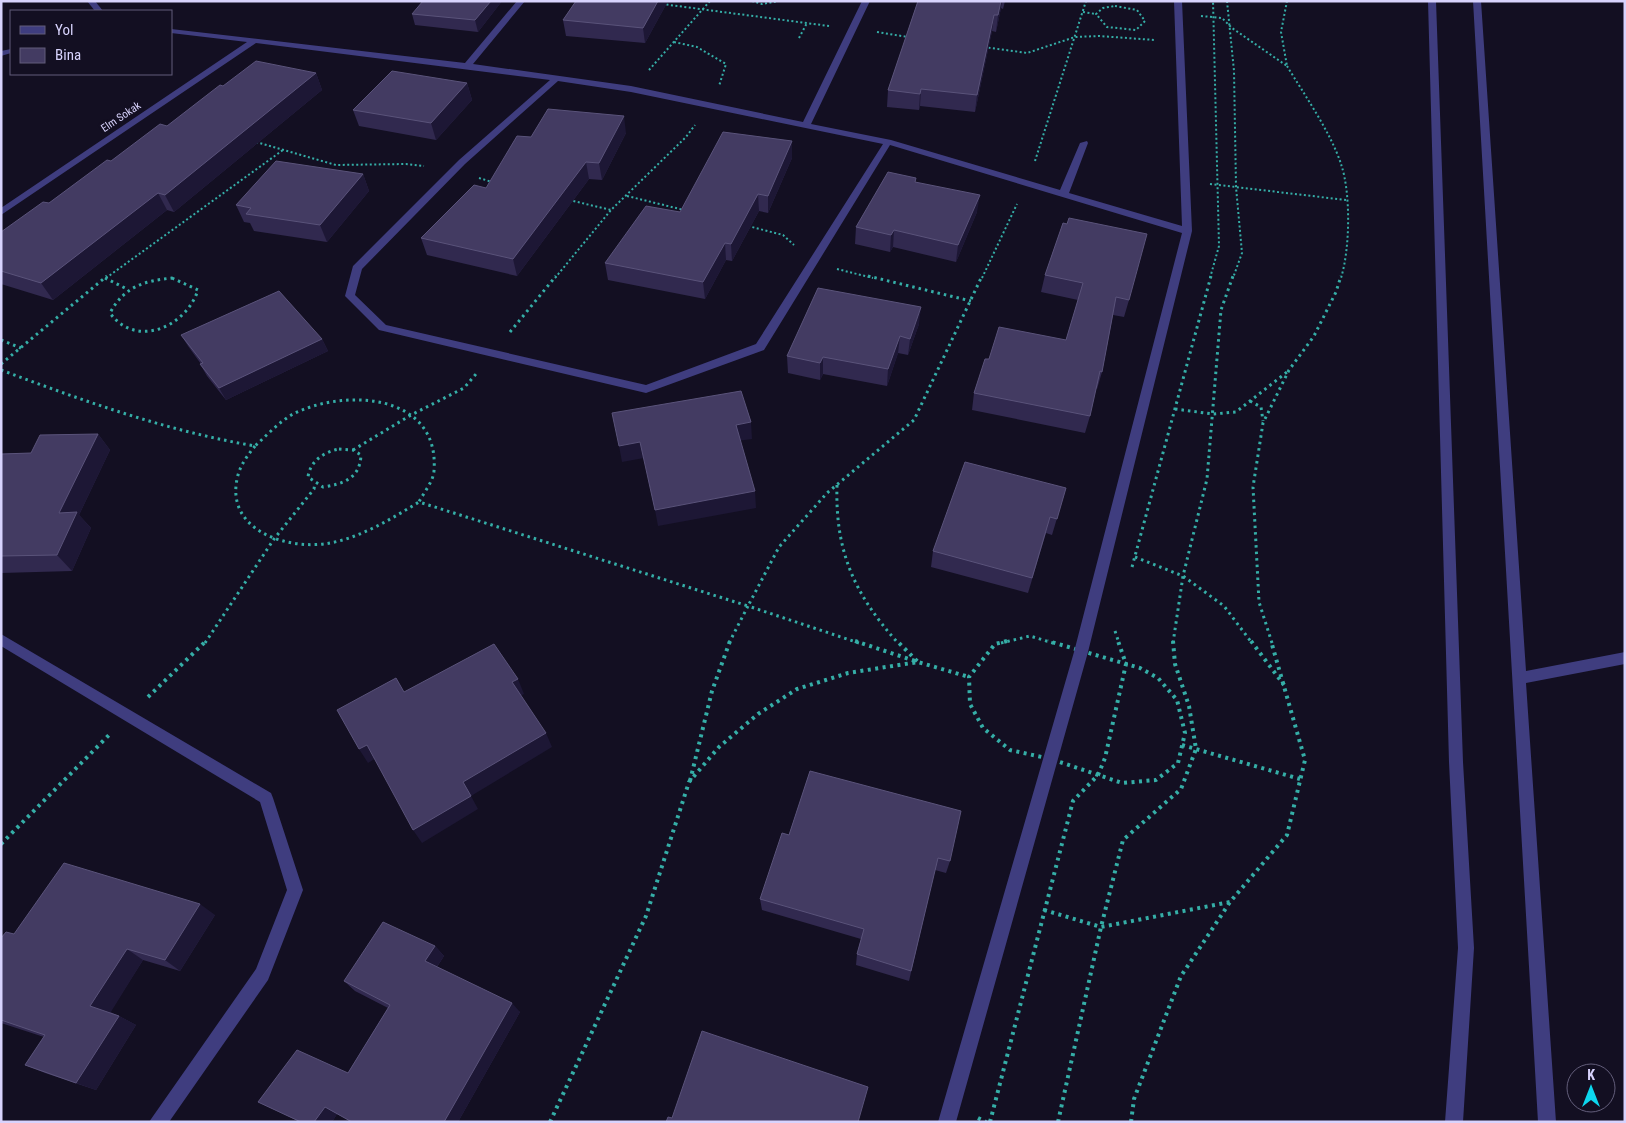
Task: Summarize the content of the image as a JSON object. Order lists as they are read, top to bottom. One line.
{"streets":{"street":["Elm Sokak"]},"legend":["Yol","Bina"],"north":"top"}
